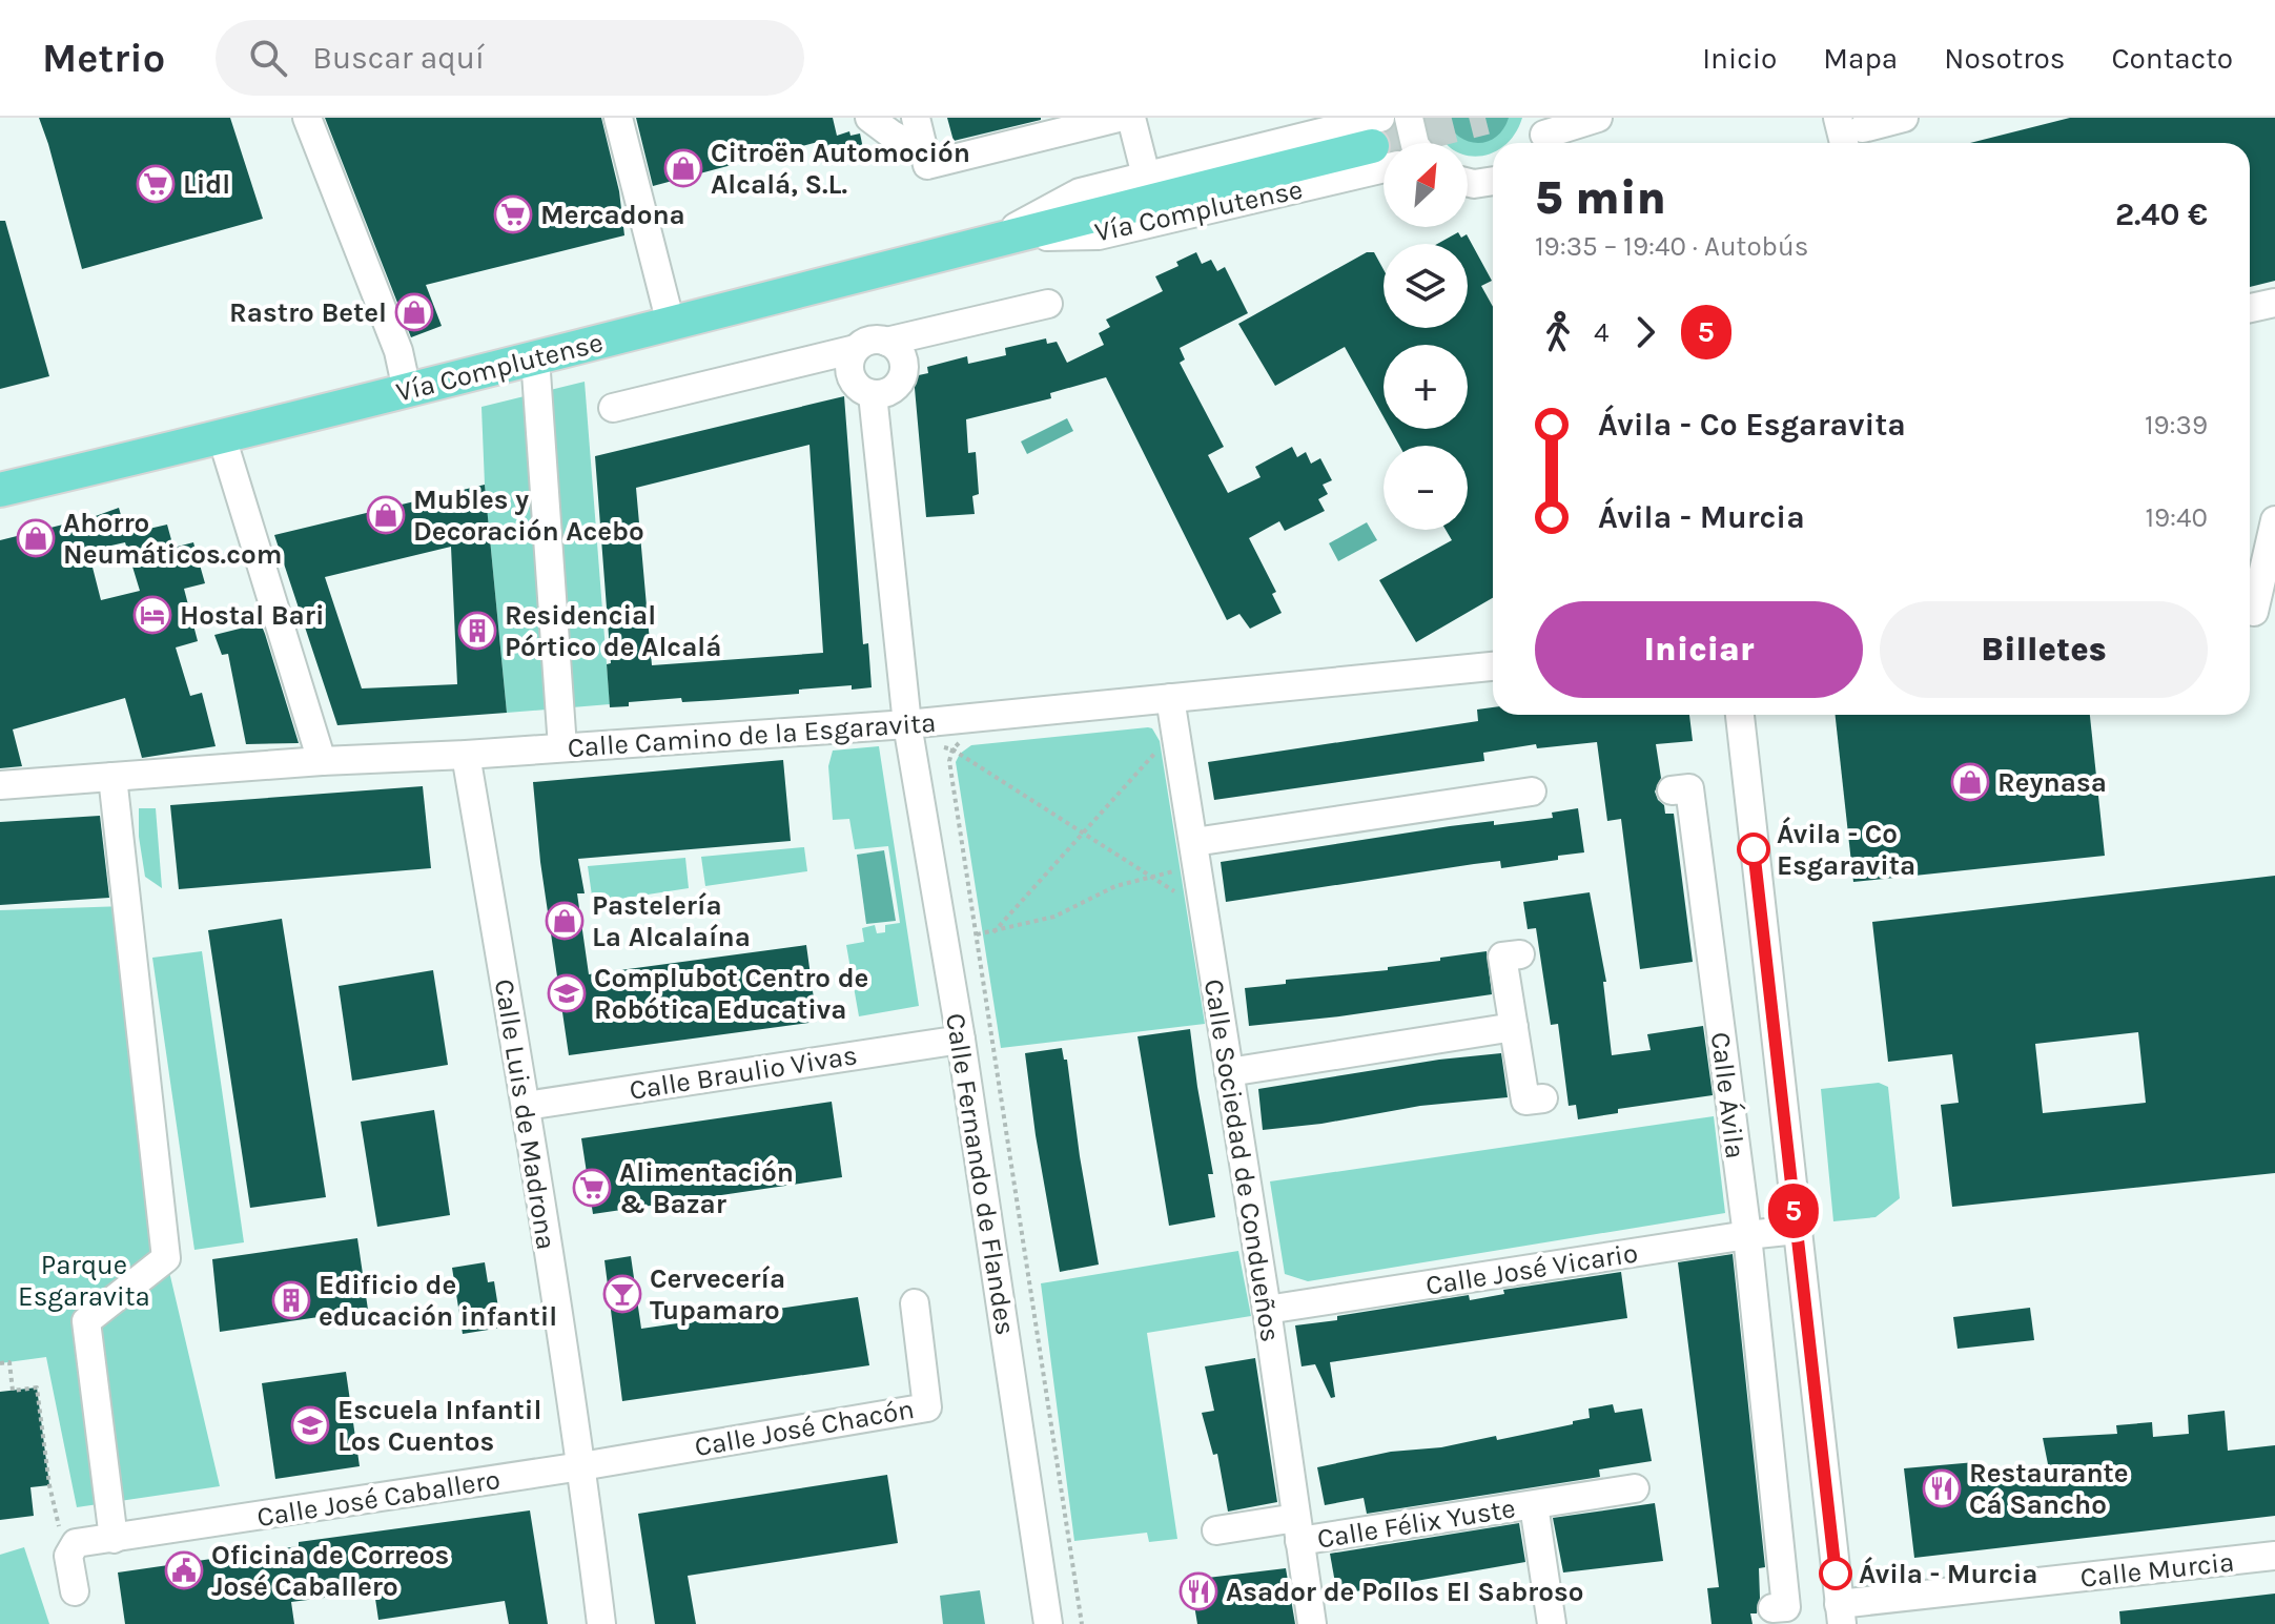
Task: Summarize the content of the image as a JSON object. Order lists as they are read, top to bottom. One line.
{"streets":{"main road":["Vía Complutense"],"street":["Calle Camino de la Esgaravita","Calle Braulio Vivas","Calle Ávila","Calle Luis de Madrona","Calle Sociedad de Condueños","Calle Fernando de Flandes","Calle José Vicario","Calle José Chacón","Calle José Caballero","Calle Félix Yuste","Calle Murcia"]},"crossings":[["Calle Camino de la Esgaravita","Calle Luis de Madrona"],["Calle Camino de la Esgaravita","Calle Sociedad de Condueños"],["Calle Camino de la Esgaravita","Calle Fernando de Flandes"],["Calle Braulio Vivas","Calle Luis de Madrona"],["Calle Braulio Vivas","Calle Fernando de Flandes"],["Calle Ávila","Calle José Vicario"],["Calle Ávila","Calle Murcia"],["Calle Luis de Madrona","Calle José Chacón"],["Calle Luis de Madrona","Calle José Caballero"],["Calle Sociedad de Condueños","Calle José Vicario"],["Calle Sociedad de Condueños","Calle Félix Yuste"],["Calle José Chacón","Calle José Caballero"]],"parks":["Parque Esgaravita"],"places":{"shop":["Citroën Automoción Alcalá, S.L.","Rastro Betel","Mubles y Decoración Acebo","Ahorro Neumáticos.com","Reynasa","Pastelería La Alcalaína"],"supermarket":["Lidl","Mercadona","Alimentación & Bazar"],"hotel":["Hostal Bari"],"building":["Residencial Pórtico de Alcalá","Edificio de educación infantil"],"other":["Ávila - Cº Esgaravita","Ávila - Murcia"],"school or university":["Complubot Centro de Robótica Educativa","Escuela Infantil Los Cuentos"],"bar":["Cervecería Tupamaro"],"restaurant":["Restaurante Cá Sancho","Asador de Pollos El Sabroso"],"public building":["Oficina de Correos José Caballero"]},"lines":["bus line 5"],"north":"top right","page":{"header":"Metrio","search":"Buscar aquí","nav":["Inicio","Mapa","Nosotros","Contacto"],"on_map":"5","map_buttons":["+","−"],"heading":["5 min","19:35 – 19:40 · Autobús","2.40 €"],"legs":["4","5"],"list":[{"name":"Ávila - Cº Esgaravita","value":"19:39"},{"name":"Ávila - Murcia","value":"19:40"}],"buttons":["Iniciar","Billetes"]}}
